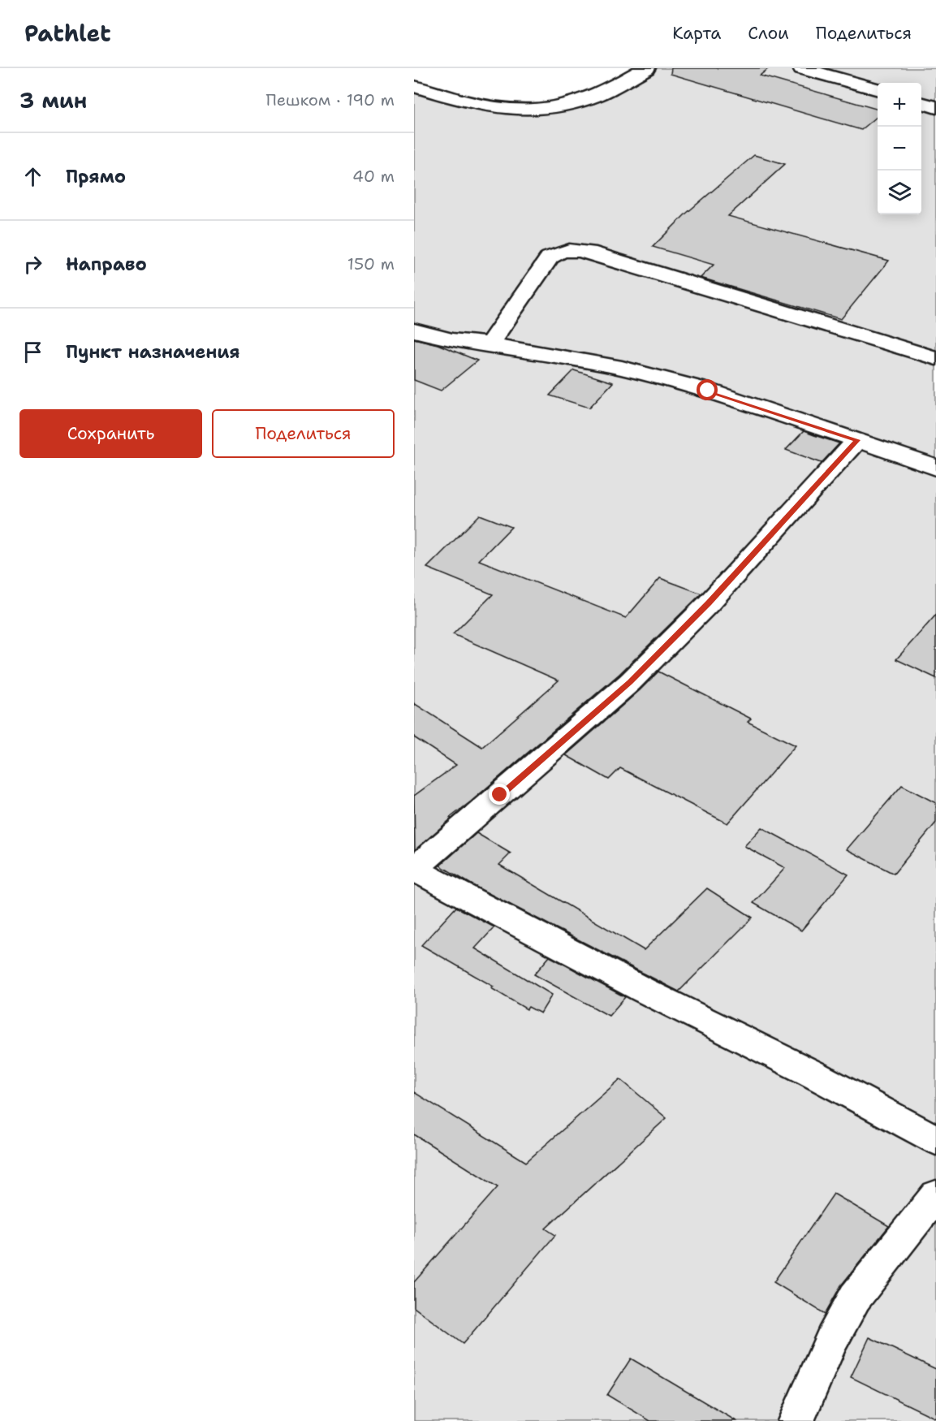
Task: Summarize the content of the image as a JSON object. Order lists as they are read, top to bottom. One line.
{"page":{"header":"Pathlet","nav":["Карта","Слои","Поделиться"],"heading":["3 мин","Пешком · 190 m"],"map_buttons":["+","−"],"list":[["Прямо","40 m"],["Направо","150 m"],"Пункт назначения"],"buttons":["Сохранить","Поделиться"]}}
